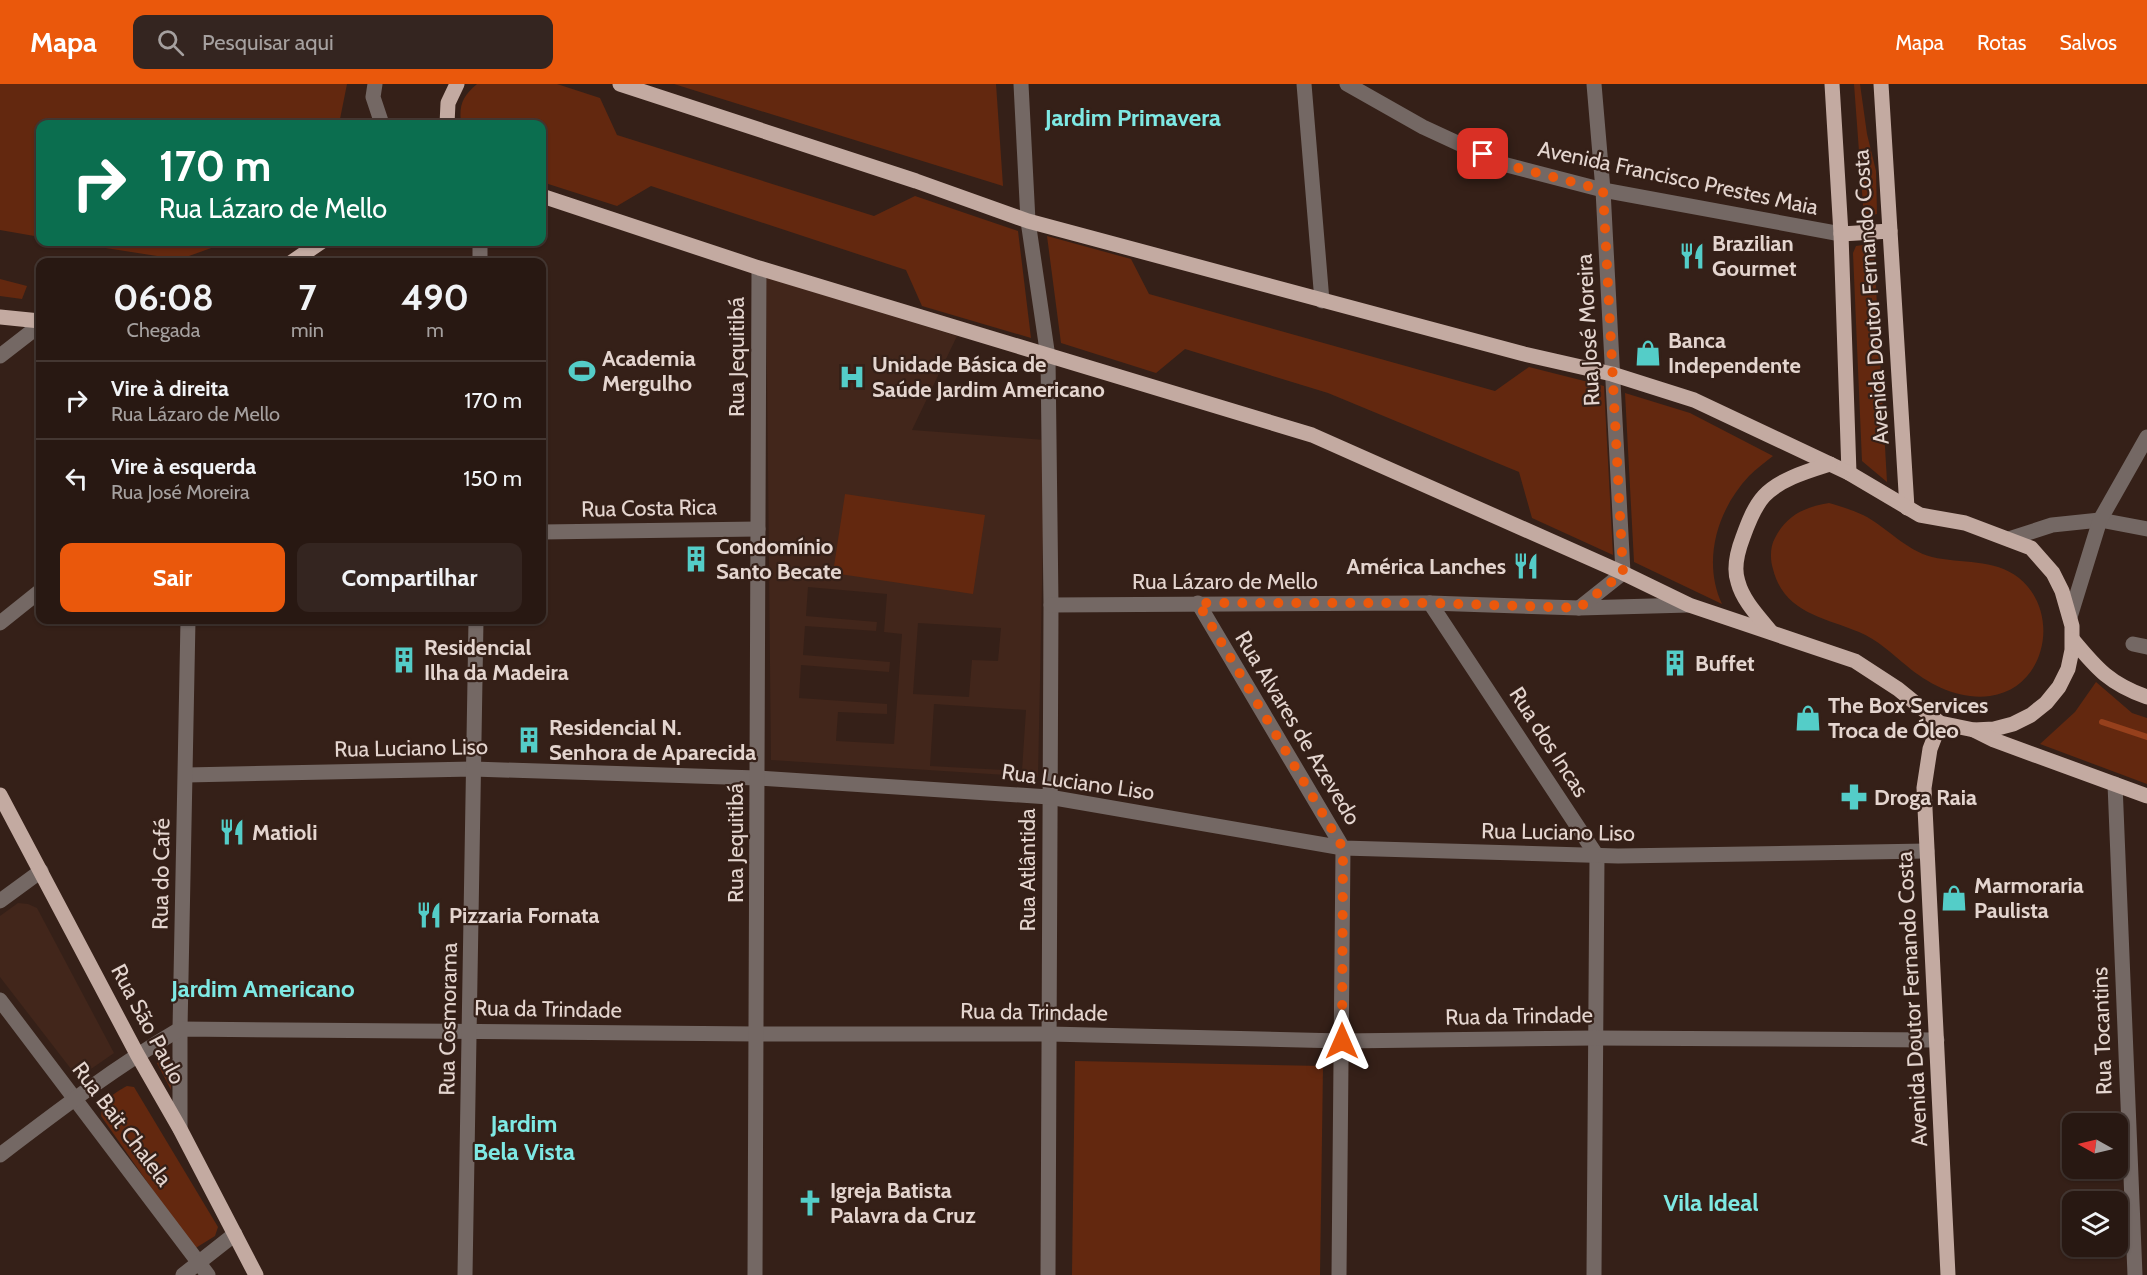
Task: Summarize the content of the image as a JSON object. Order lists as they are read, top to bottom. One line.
{"streets":{"main road":["Avenida Doutor Fernando Costa","Rua São Paulo"],"street":["Avenida Francisco Prestes Maia","Rua José Moreira","Rua Jequitibá","Rua Costa Rica","Rua Lázaro de Mello","Rua Alvares de Azevedo","Rua dos Incas","Rua Luciano Liso","Rua Atlântida","Rua do Café","Rua da Trindade","Rua Cosmorama","Rua Tocantins","Rua Bait Chalela"]},"crossings":[["Avenida Francisco Prestes Maia","Avenida Doutor Fernando Costa"],["Avenida Francisco Prestes Maia","Rua José Moreira"],["Avenida Doutor Fernando Costa","Rua Luciano Liso"],["Avenida Doutor Fernando Costa","Rua da Trindade"],["Rua Jequitibá","Rua Costa Rica"],["Rua Jequitibá","Rua Luciano Liso"],["Rua Jequitibá","Rua da Trindade"],["Rua Lázaro de Mello","Rua Alvares de Azevedo"],["Rua Lázaro de Mello","Rua dos Incas"],["Rua Lázaro de Mello","Rua Atlântida"],["Rua Alvares de Azevedo","Rua Luciano Liso"],["Rua Alvares de Azevedo","Rua da Trindade"],["Rua dos Incas","Rua Luciano Liso"],["Rua Luciano Liso","Rua Atlântida"],["Rua Luciano Liso","Rua do Café"],["Rua Luciano Liso","Rua Cosmorama"],["Rua Atlântida","Rua da Trindade"],["Rua do Café","Rua da Trindade"],["Rua do Café","Rua São Paulo"],["Rua da Trindade","Rua Cosmorama"]],"districts":["Jardim Primavera","Jardim Americano","Jardim Bela Vista","Vila Ideal"],"places":{"restaurant":["Brazilian Gourmet","América Lanches","Matioli","Pizzaria Fornata"],"shop":["Banca Independente","The Box Services Troca de Óleo","Marmoraria Paulista"],"sports":["Academia Mergulho"],"hospital":["Unidade Básica de Saúde Jardim Americano"],"building":["Condomínio Santo Becate","Residencial Ilha da Madeira","Buffet","Residencial N. Senhora de Aparecida"],"pharmacy":["Droga Raia"],"church":["Igreja Batista Palavra da Cruz"]},"north":"left","page":{"header":"Mapa","search":"Pesquisar aqui","nav":["Mapa","Rotas","Salvos"],"turn":["170 m","Rua Lázaro de Mello"],"eta":["06:08","Chegada","7","min","490","m"],"list":[{"name":"Vire à direita","note":"Rua Lázaro de Mello","value":"170 m"},{"name":"Vire à esquerda","note":"Rua José Moreira","value":"150 m"}],"buttons":["Sair","Compartilhar"]}}
